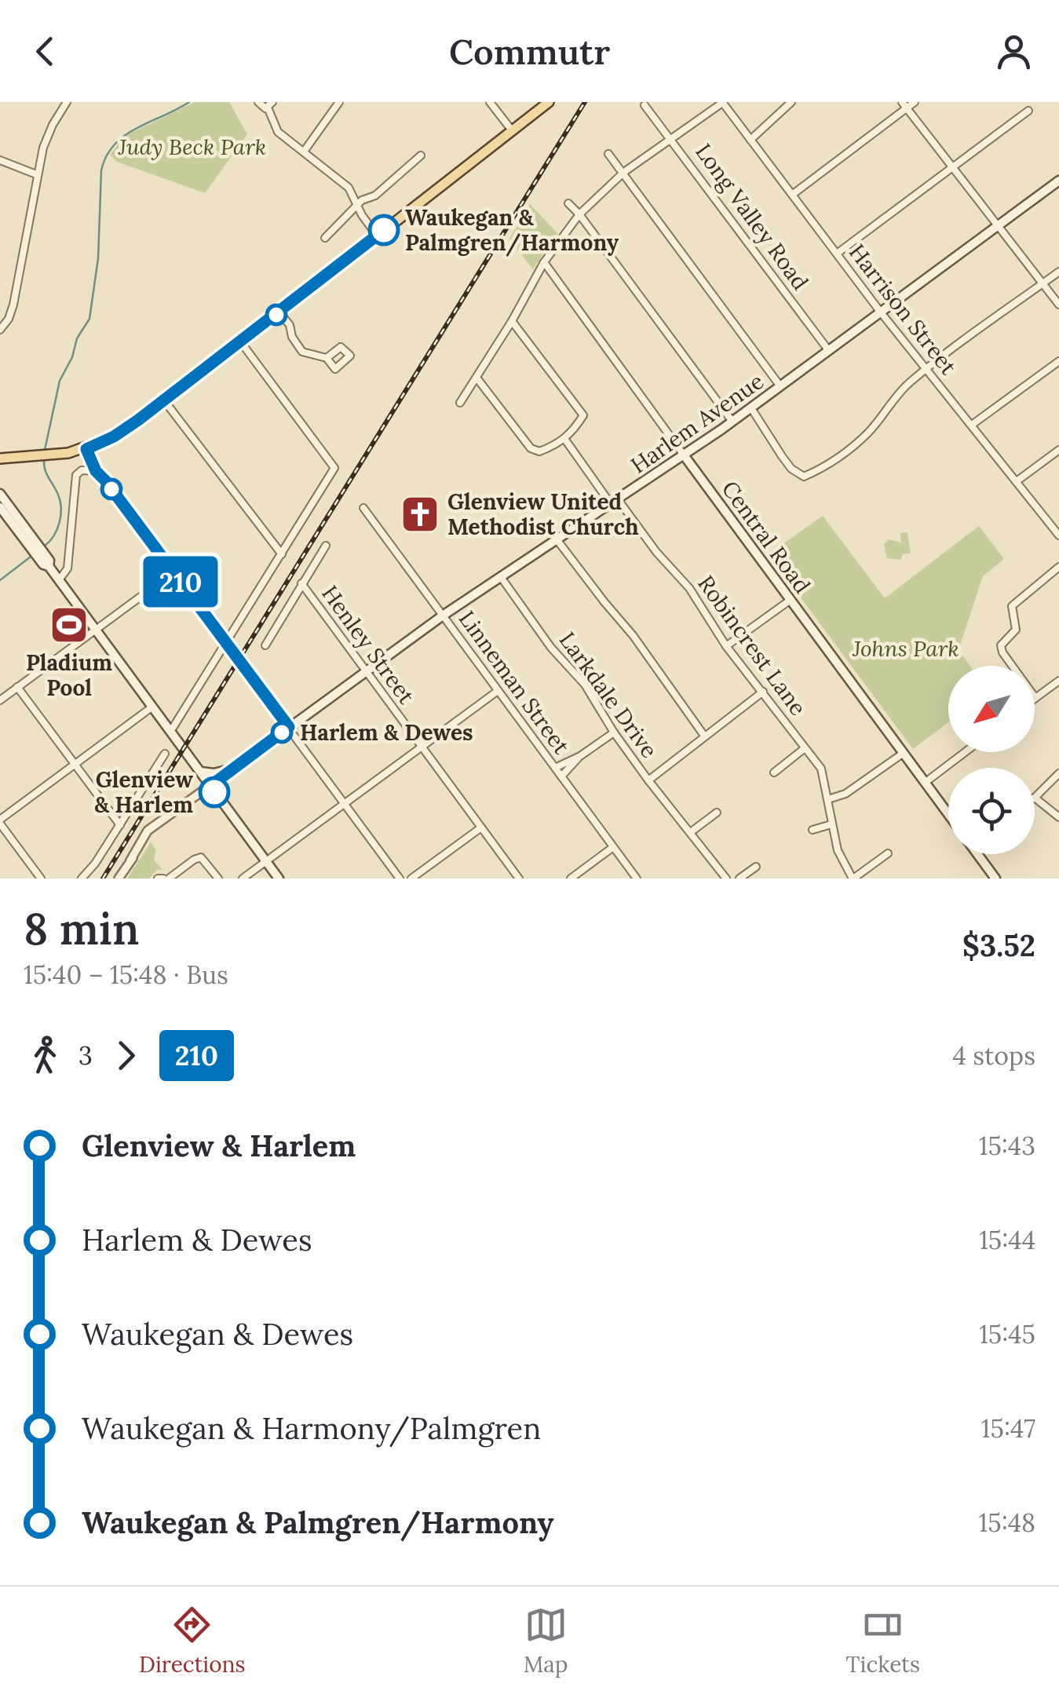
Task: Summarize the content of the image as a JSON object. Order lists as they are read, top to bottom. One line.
{"streets":{"main road":["Harlem Avenue","Central Road"],"street":["Long Valley Road","Harrison Street","Henley Street","Robincrest Lane","Linneman Street","Larkdale Drive"]},"crossings":[["Long Valley Road","Harlem Avenue"],["Harrison Street","Harlem Avenue"],["Harlem Avenue","Central Road"],["Harlem Avenue","Henley Street"],["Harlem Avenue","Robincrest Lane"],["Harlem Avenue","Linneman Street"],["Harlem Avenue","Larkdale Drive"]],"parks":["Judy Beck Park","Johns Park"],"places":{"other":["Waukegan & Palmgren/Harmony","Harlem & Dewes","Glenview & Harlem"],"church":["Glenview United Methodist Church"],"sports":["Pladium Pool"]},"lines":["bus line 210"],"north":"bottom left","page":{"header":"Commutr","on_map":"210","heading":["8 min","15:40 – 15:48 · Bus","$3.52"],"legs":["3","210","4 stops"],"list":[{"name":"Glenview & Harlem","value":"15:43"},{"name":"Harlem & Dewes","value":"15:44"},{"name":"Waukegan & Dewes","value":"15:45"},{"name":"Waukegan & Harmony/Palmgren","value":"15:47"},{"name":"Waukegan & Palmgren/Harmony","value":"15:48"}],"tabs":["Directions","Map","Tickets"]}}
